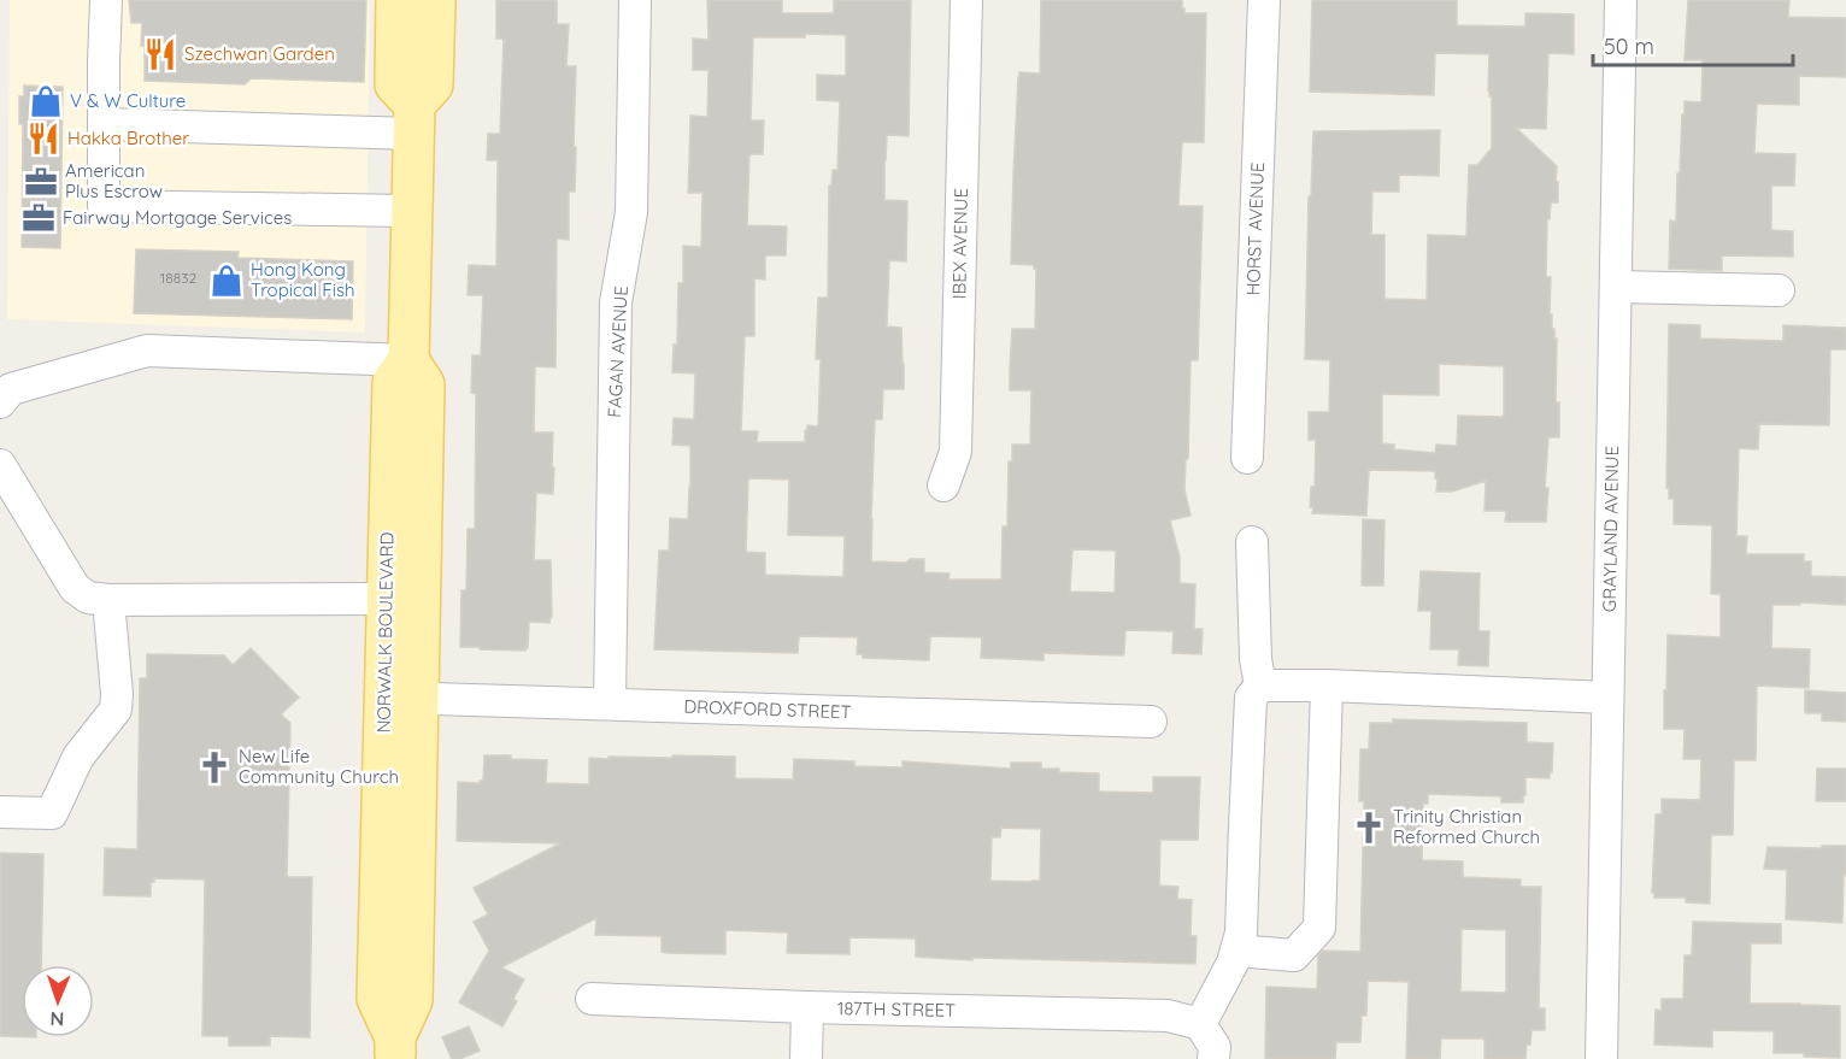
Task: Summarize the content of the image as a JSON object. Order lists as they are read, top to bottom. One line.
{"streets":{"main road":["NORWALK BOULEVARD"],"street":["HORST AVENUE","IBEX AVENUE","FAGAN AVENUE","GRAYLAND AVENUE","DROXFORD STREET","187TH STREET"]},"crossings":[["FAGAN AVENUE","DROXFORD STREET"],["NORWALK BOULEVARD","DROXFORD STREET"]],"places":{"restaurant":["Szechwan Garden","Hakka Brother"],"shop":["V & W Culture","Hong Kong Tropical Fish"],"office":["American Plus Escrow","Fairway Mortgage Services"],"church":["New Life Community Church","Trinity Christian Reformed Church"]},"house_numbers":["18832"],"scale_bar":"50 m","north":"bottom"}
